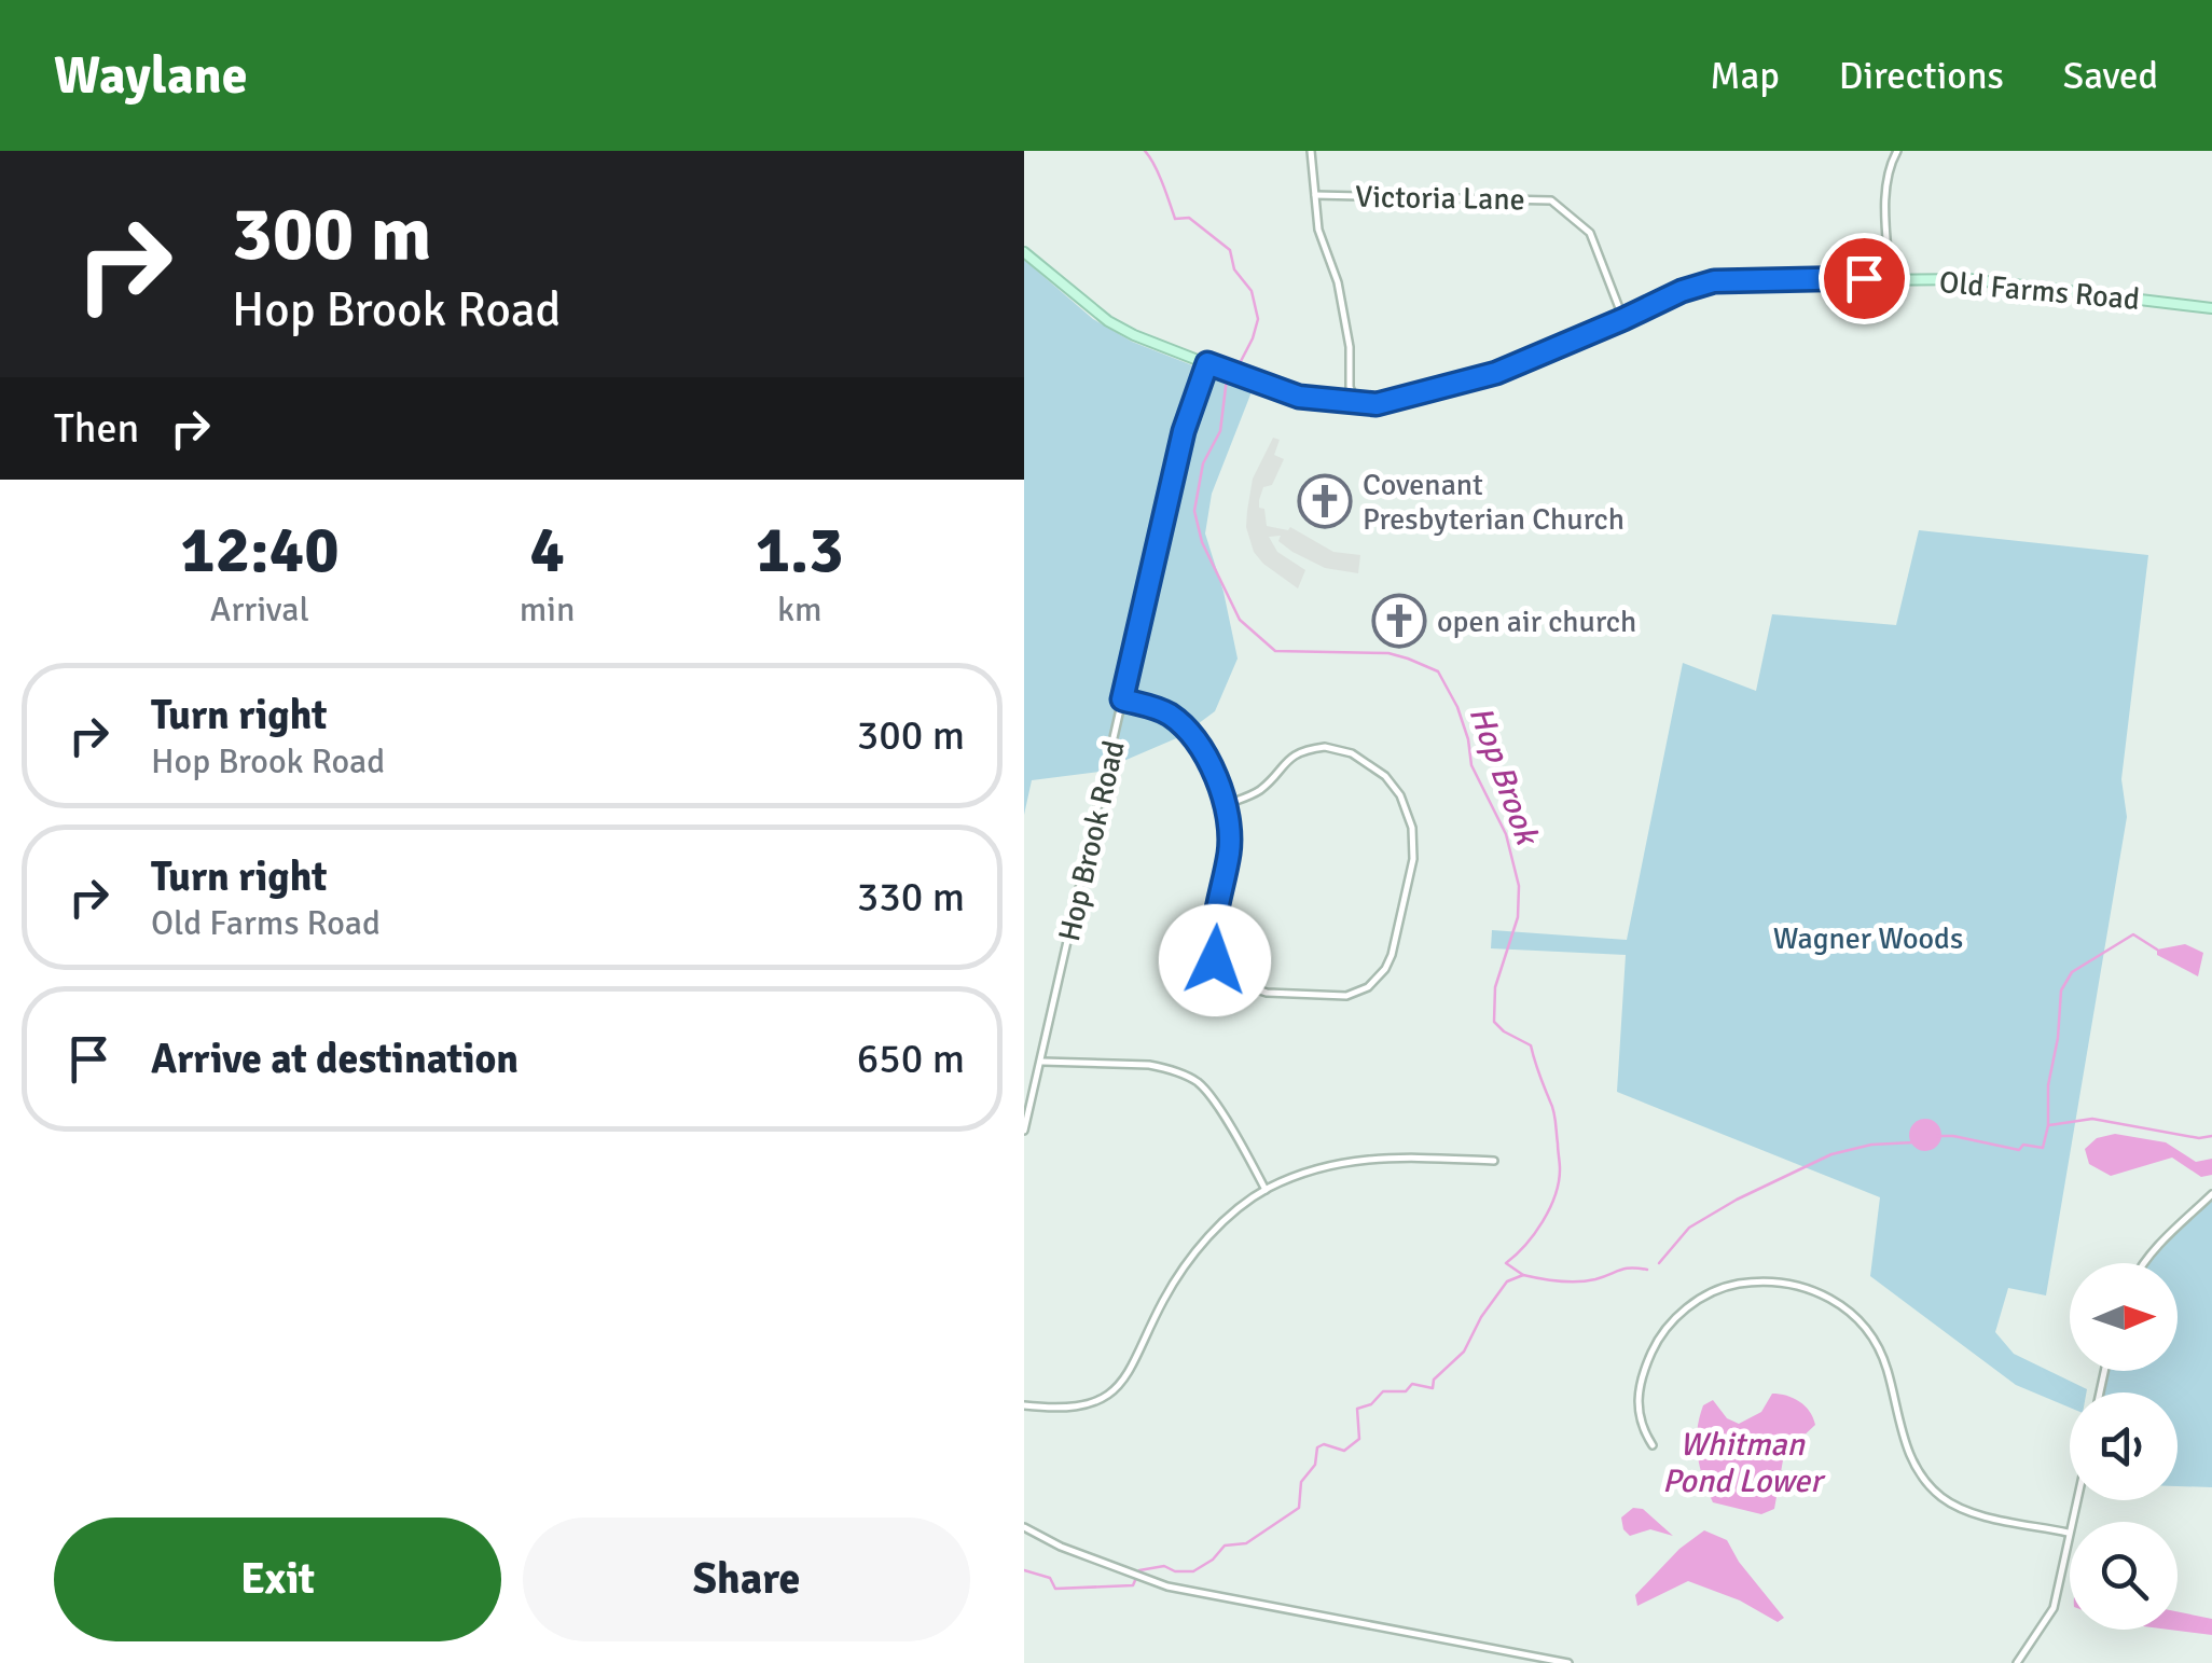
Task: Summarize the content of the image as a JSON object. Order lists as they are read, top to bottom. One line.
{"streets":{"street":["Victoria Lane","Old Farms Road","Hop Brook Road"]},"crossings":[["Victoria Lane","Old Farms Road"],["Old Farms Road","Hop Brook Road"]],"water":["Hop Brook","Whitman Pond Lower"],"parks":["Wagner Woods"],"places":{"church":["Covenant Presbyterian Church","open air church"]},"north":"right","page":{"header":"Waylane","nav":["Map","Directions","Saved"],"turn":["300 m","Hop Brook Road"],"then":"Then","eta":["12:40","Arrival","4","min","1.3","km"],"list":[{"name":"Turn right","note":"Hop Brook Road","value":"300 m"},{"name":"Turn right","note":"Old Farms Road","value":"330 m"},{"name":"Arrive at destination","value":"650 m"}],"buttons":["Exit","Share"]}}
